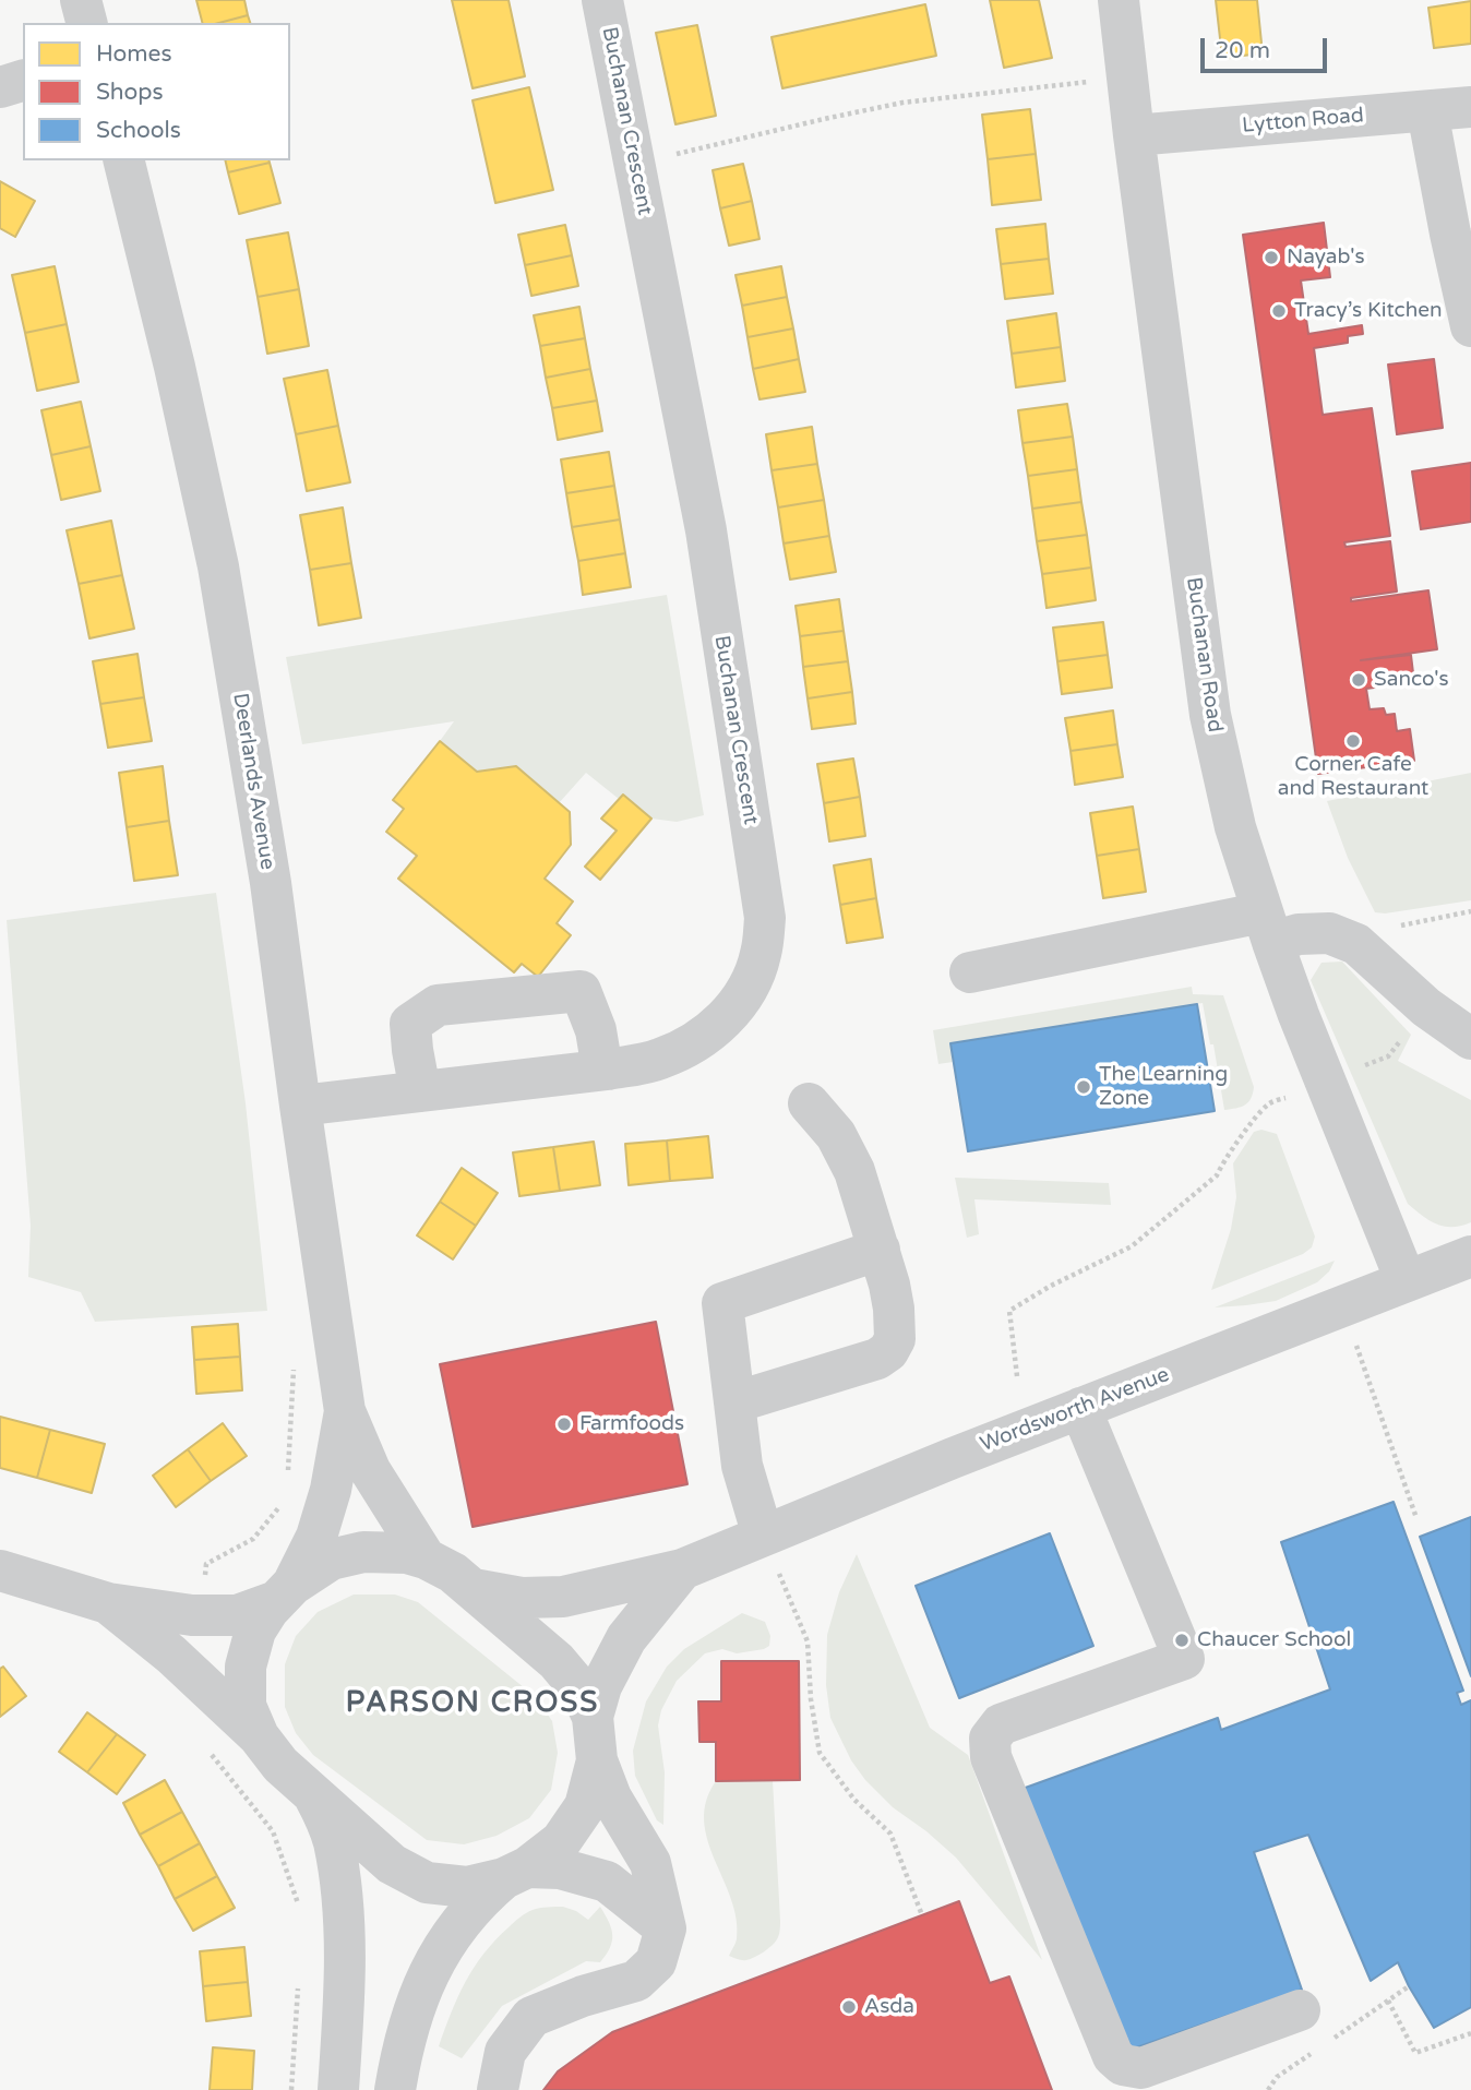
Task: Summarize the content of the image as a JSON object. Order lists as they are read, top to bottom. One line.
{"streets":{"street":["Buchanan Crescent","Lytton Road","Buchanan Road","Deerlands Avenue","Wordsworth Avenue"]},"crossings":[["Buchanan Crescent","Deerlands Avenue"],["Lytton Road","Buchanan Road"],["Buchanan Road","Wordsworth Avenue"]],"districts":["PARSON CROSS"],"places":["Nayab's","Tracy’s Kitchen","Sanco's","Corner Cafe and Restaurant","The Learning Zone","Farmfoods","Chaucer School","Asda"],"legend":["Homes","Shops","Schools"],"scale_bar":"20 m"}
